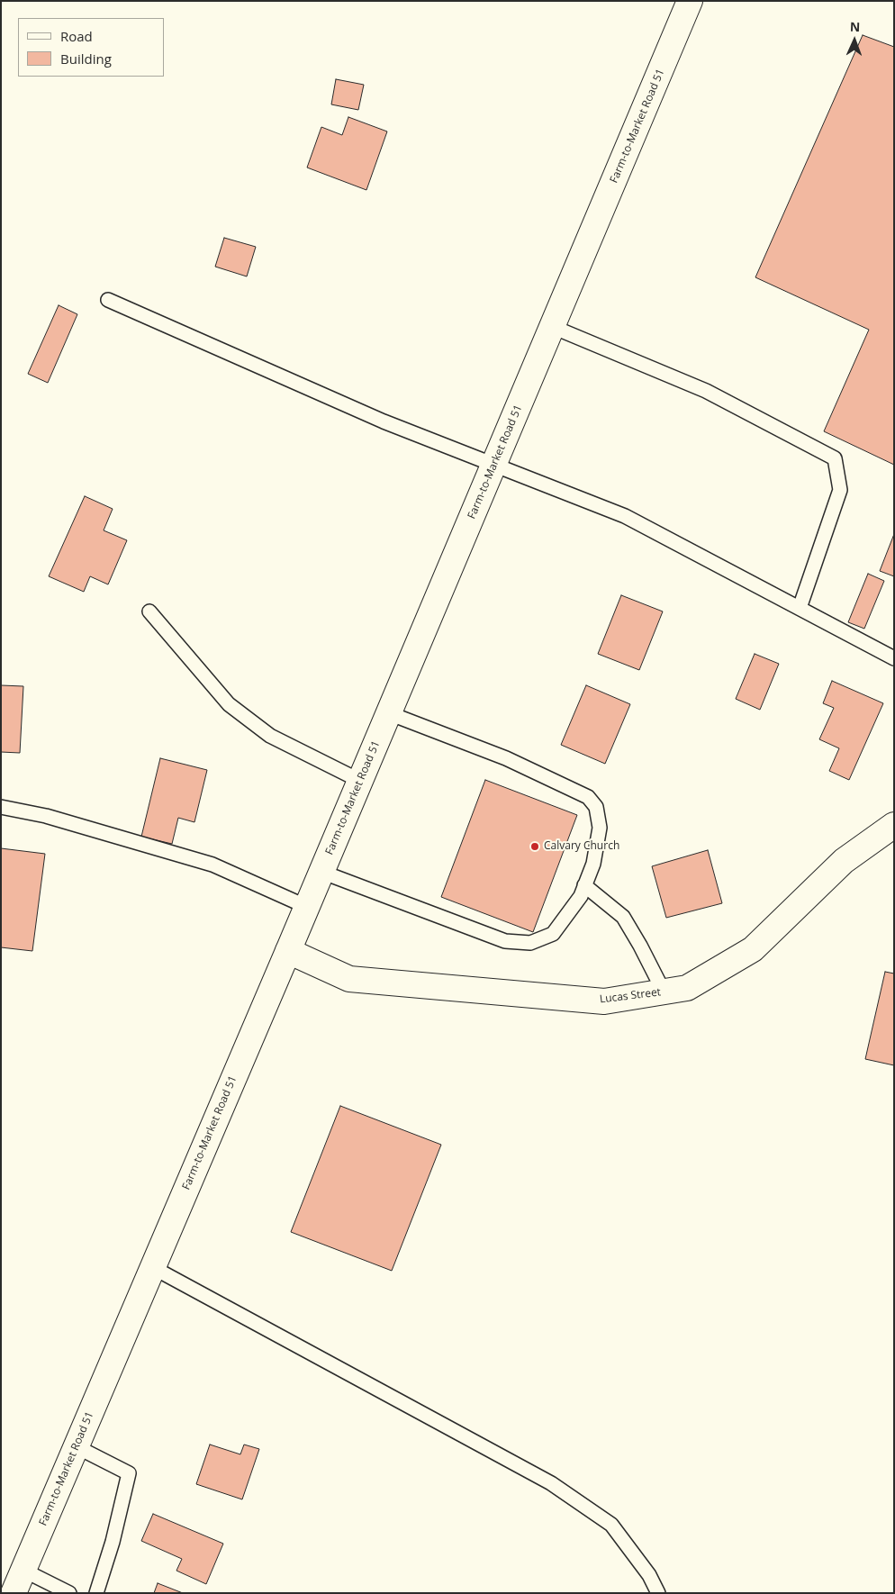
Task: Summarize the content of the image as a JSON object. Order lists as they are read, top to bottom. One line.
{"streets":{"main road":["Farm-to-Market Road 51","Lucas Street"]},"crossings":[["Farm-to-Market Road 51","Lucas Street"]],"places":["Calvary Church"],"legend":["Road","Building"],"north":"top"}
